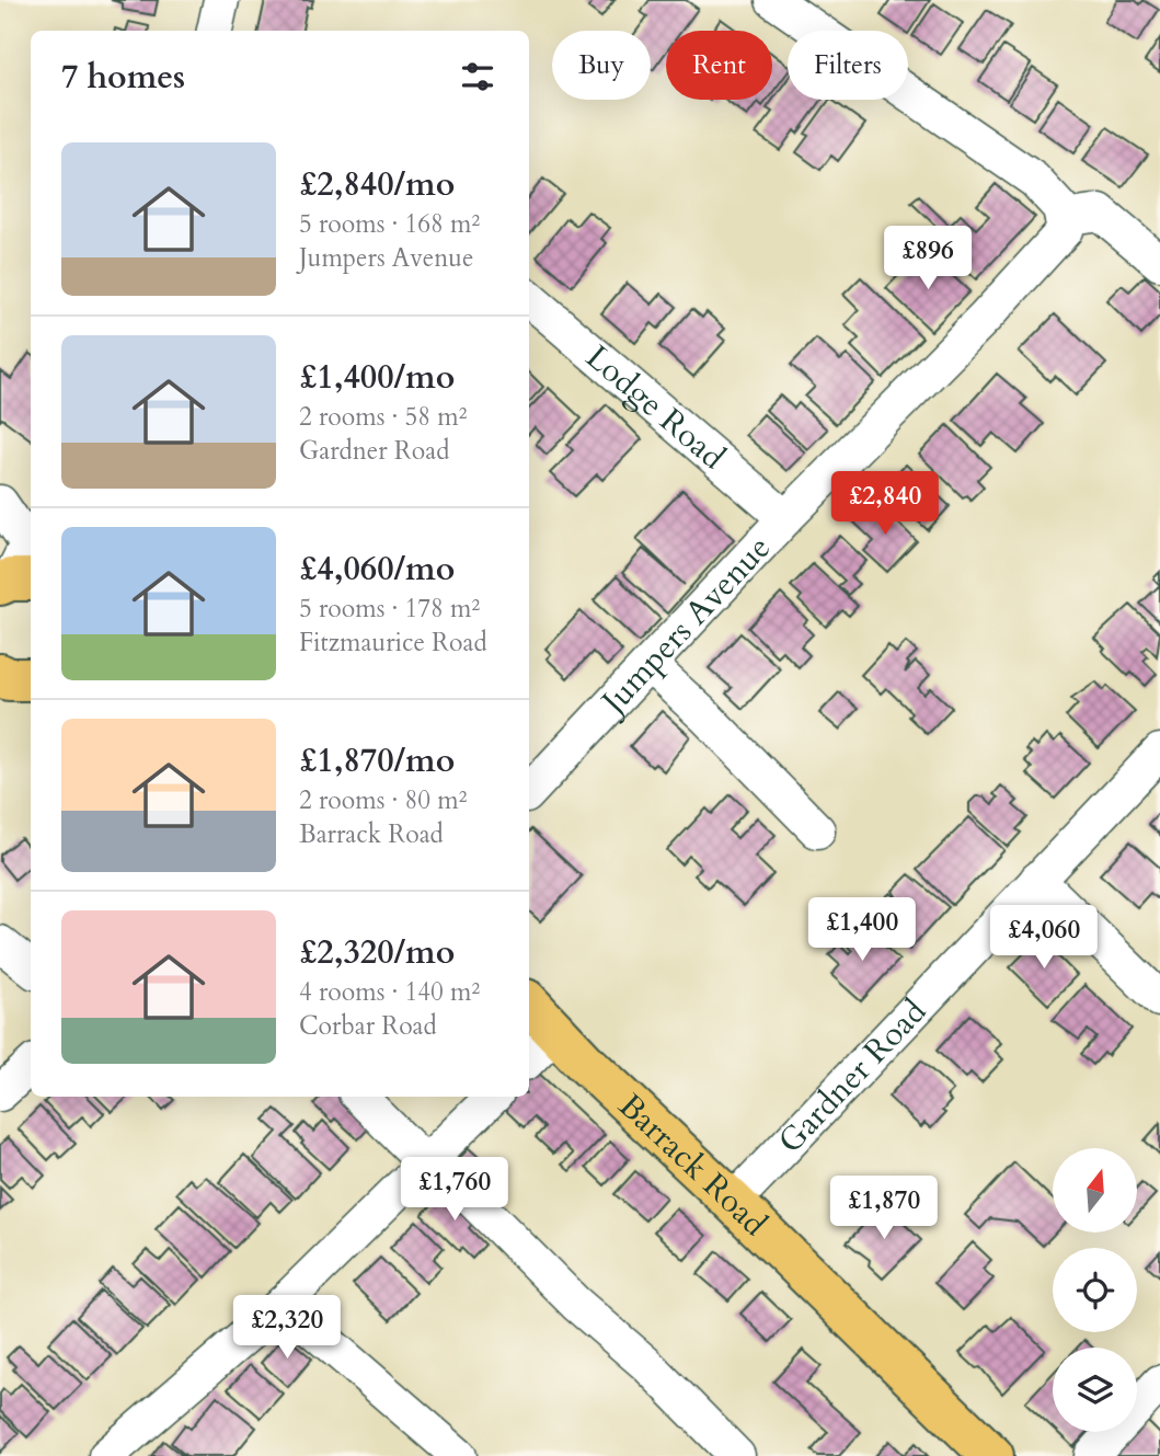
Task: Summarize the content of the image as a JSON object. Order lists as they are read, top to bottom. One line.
{"streets":{"main road":["Barrack Road"],"street":["Lodge Road","Jumpers Avenue","Gardner Road"]},"crossings":[["Lodge Road","Jumpers Avenue"],["Gardner Road","Barrack Road"]],"north":"top","page":{"chip":["Buy","Rent","Filters"],"heading":"7 homes","list":[{"name":"£2,840/mo","note":"5 rooms · 168 m² · Jumpers Avenue"},{"name":"£1,400/mo","note":"2 rooms · 58 m² · Gardner Road"},{"name":"£4,060/mo","note":"5 rooms · 178 m² · Fitzmaurice Road"},{"name":"£1,870/mo","note":"2 rooms · 80 m² · Barrack Road"},{"name":"£2,320/mo","note":"4 rooms · 140 m² · Corbar Road"}],"price":["£896","£2,840","£1,400","£4,060","£1,760","£1,870","£2,320"]}}
